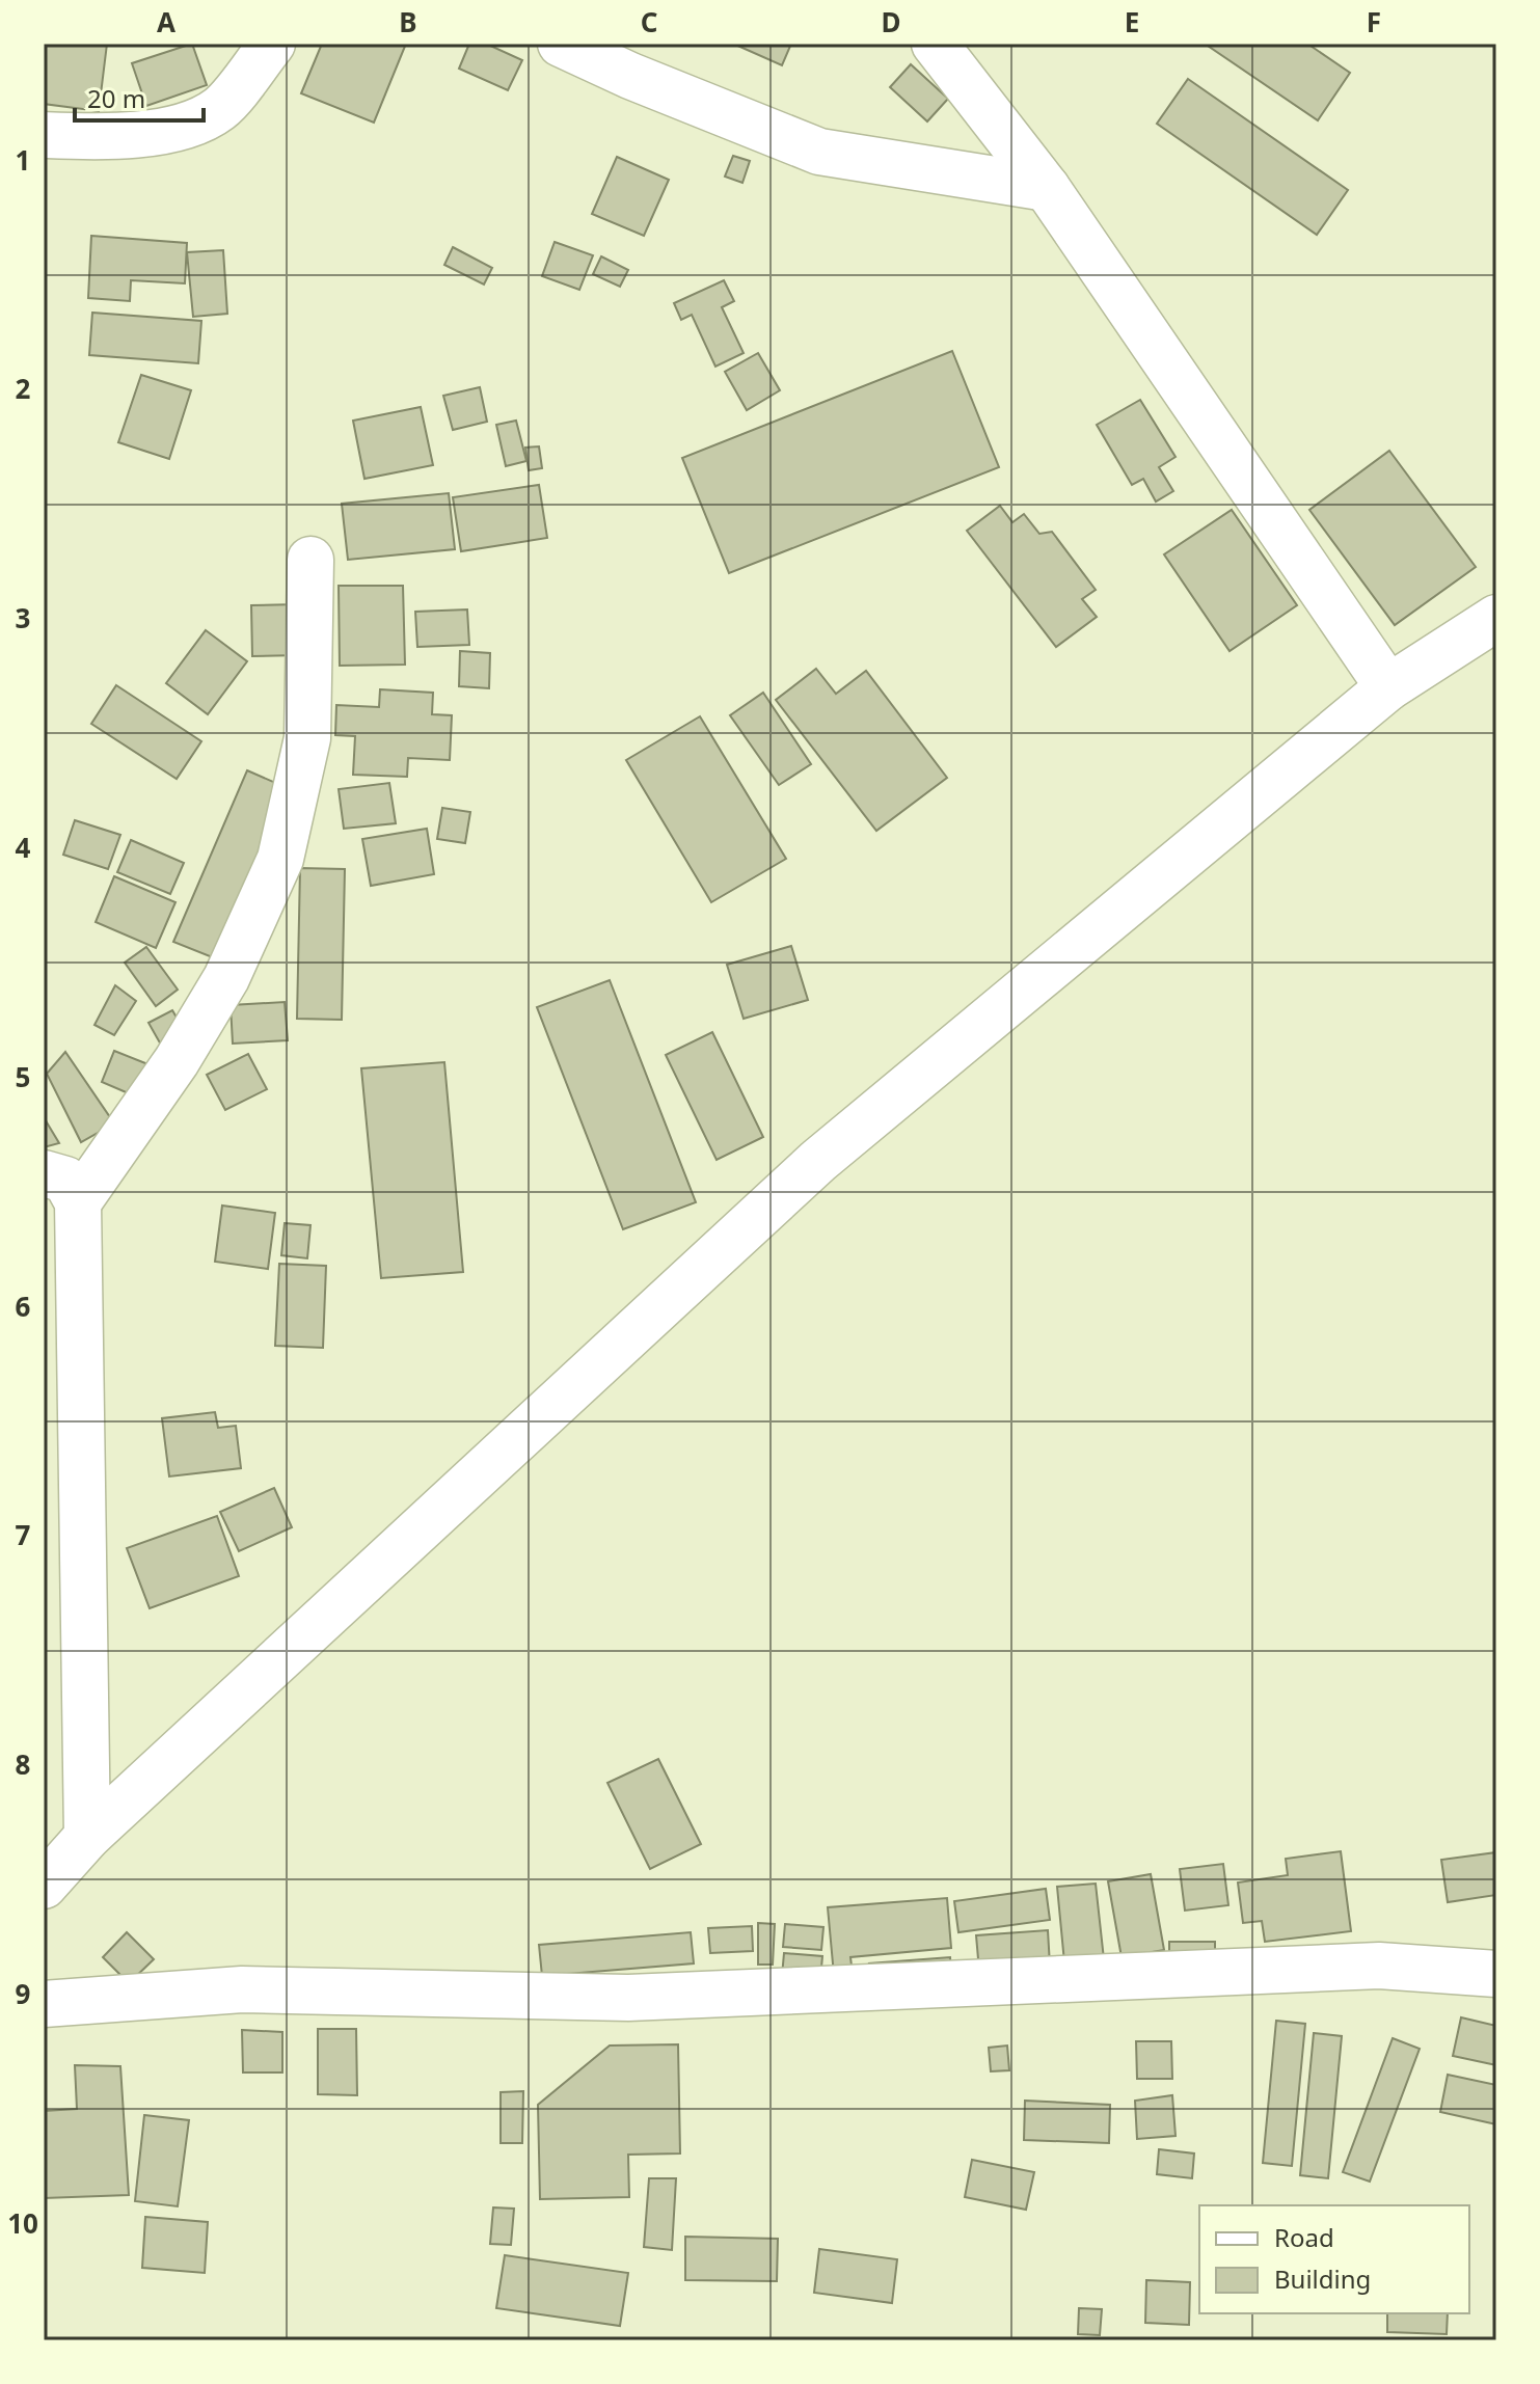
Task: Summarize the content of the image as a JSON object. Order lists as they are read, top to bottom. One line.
{"legend":["Road","Building"],"scale_bar":"20 m","grid":{"columns":["A","B","C","D","E","F"],"rows":["1","2","3","4","5","6","7","8","9","10"]}}
